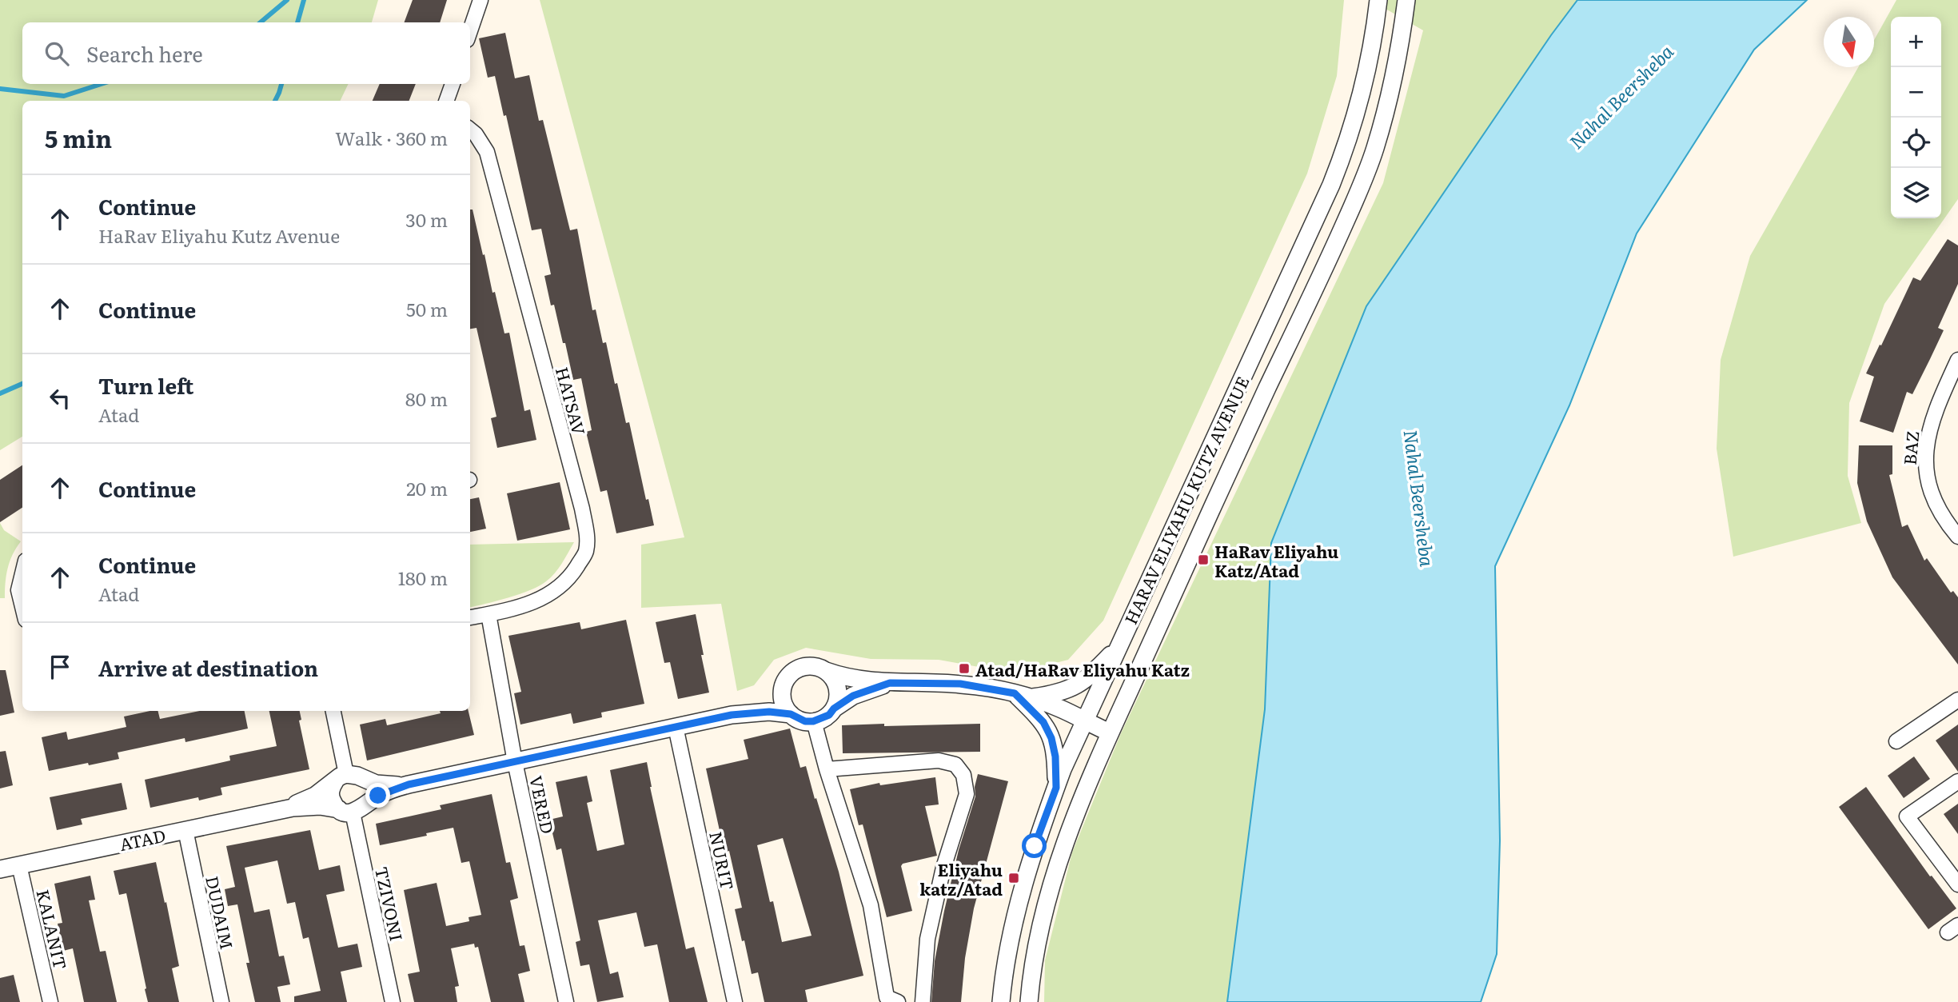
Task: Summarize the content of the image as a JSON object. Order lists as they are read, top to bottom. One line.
{"streets":{"street":["HATSAV","BAZ","HARAV ELIYAHU KUTZ AVENUE","VERED","ATAD","NURIT","TZIVONI","DUDAIM","KALANIT"]},"crossings":[["HATSAV","VERED"],["ATAD","TZIVONI"],["ATAD","DUDAIM"],["ATAD","KALANIT"]],"water":["Nahal Beersheba"],"places":{"transit":["HaRav Eliyahu Katz/Atad","Atad/HaRav Eliyahu Katz","Eliyahu katz/Atad"]},"north":"bottom","page":{"map_buttons":["+","−"],"search":"Search here","heading":["5 min","Walk · 360 m"],"list":[["Continue","HaRav Eliyahu Kutz Avenue","30 m"],["Continue","50 m"],["Turn left","Atad","80 m"],["Continue","20 m"],["Continue","Atad","180 m"],"Arrive at destination"]}}
